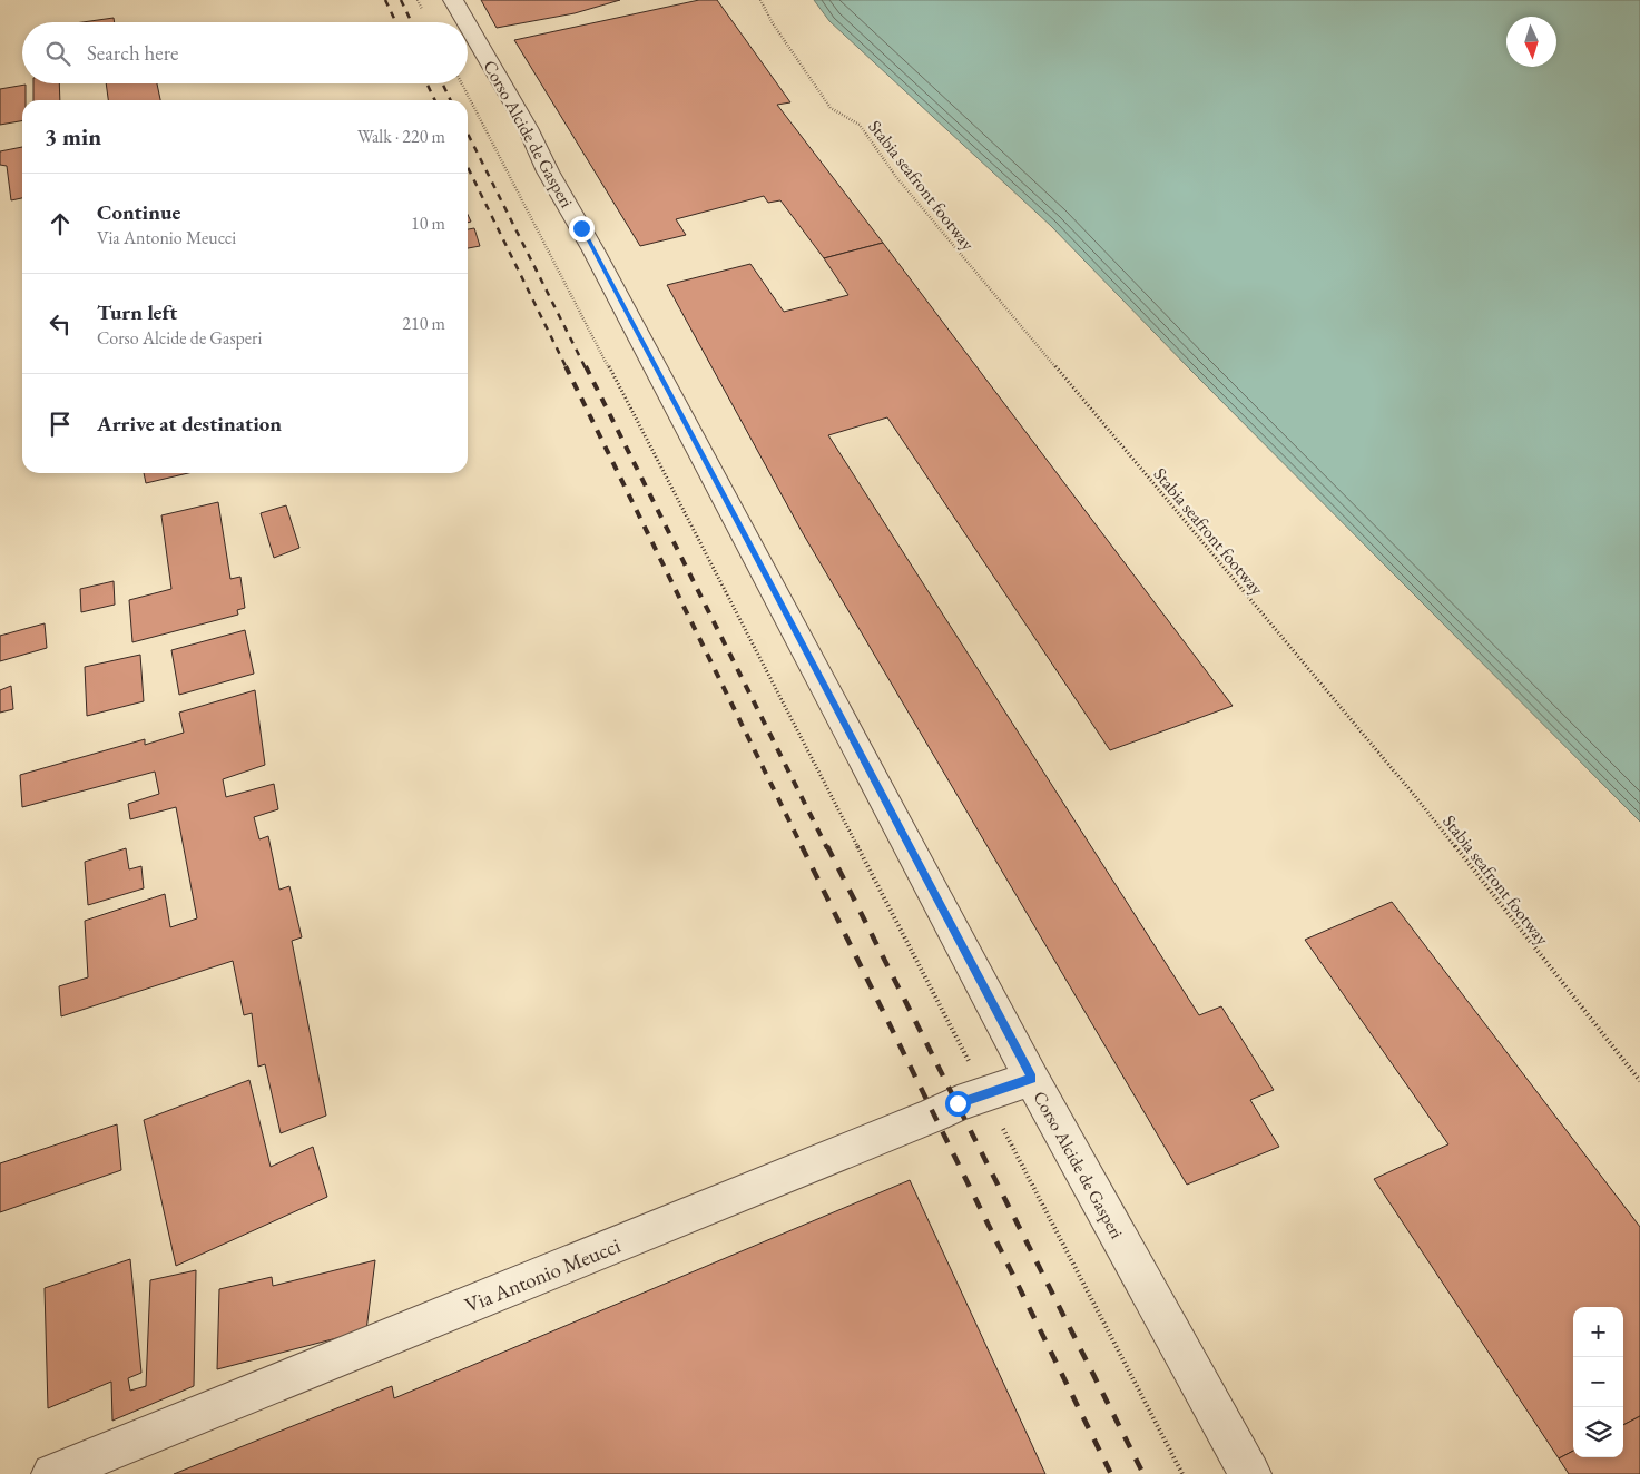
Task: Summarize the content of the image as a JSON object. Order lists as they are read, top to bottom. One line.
{"streets":{"street":["Corso Alcide de Gasperi","Via Antonio Meucci"],"path":["Stabia seafront footway"]},"crossings":[["Corso Alcide de Gasperi","Via Antonio Meucci"]],"north":"bottom","page":{"search":"Search here","heading":["3 min","Walk · 220 m"],"list":[["Continue","Via Antonio Meucci","10 m"],["Turn left","Corso Alcide de Gasperi","210 m"],"Arrive at destination"],"map_buttons":["+","−"]}}
